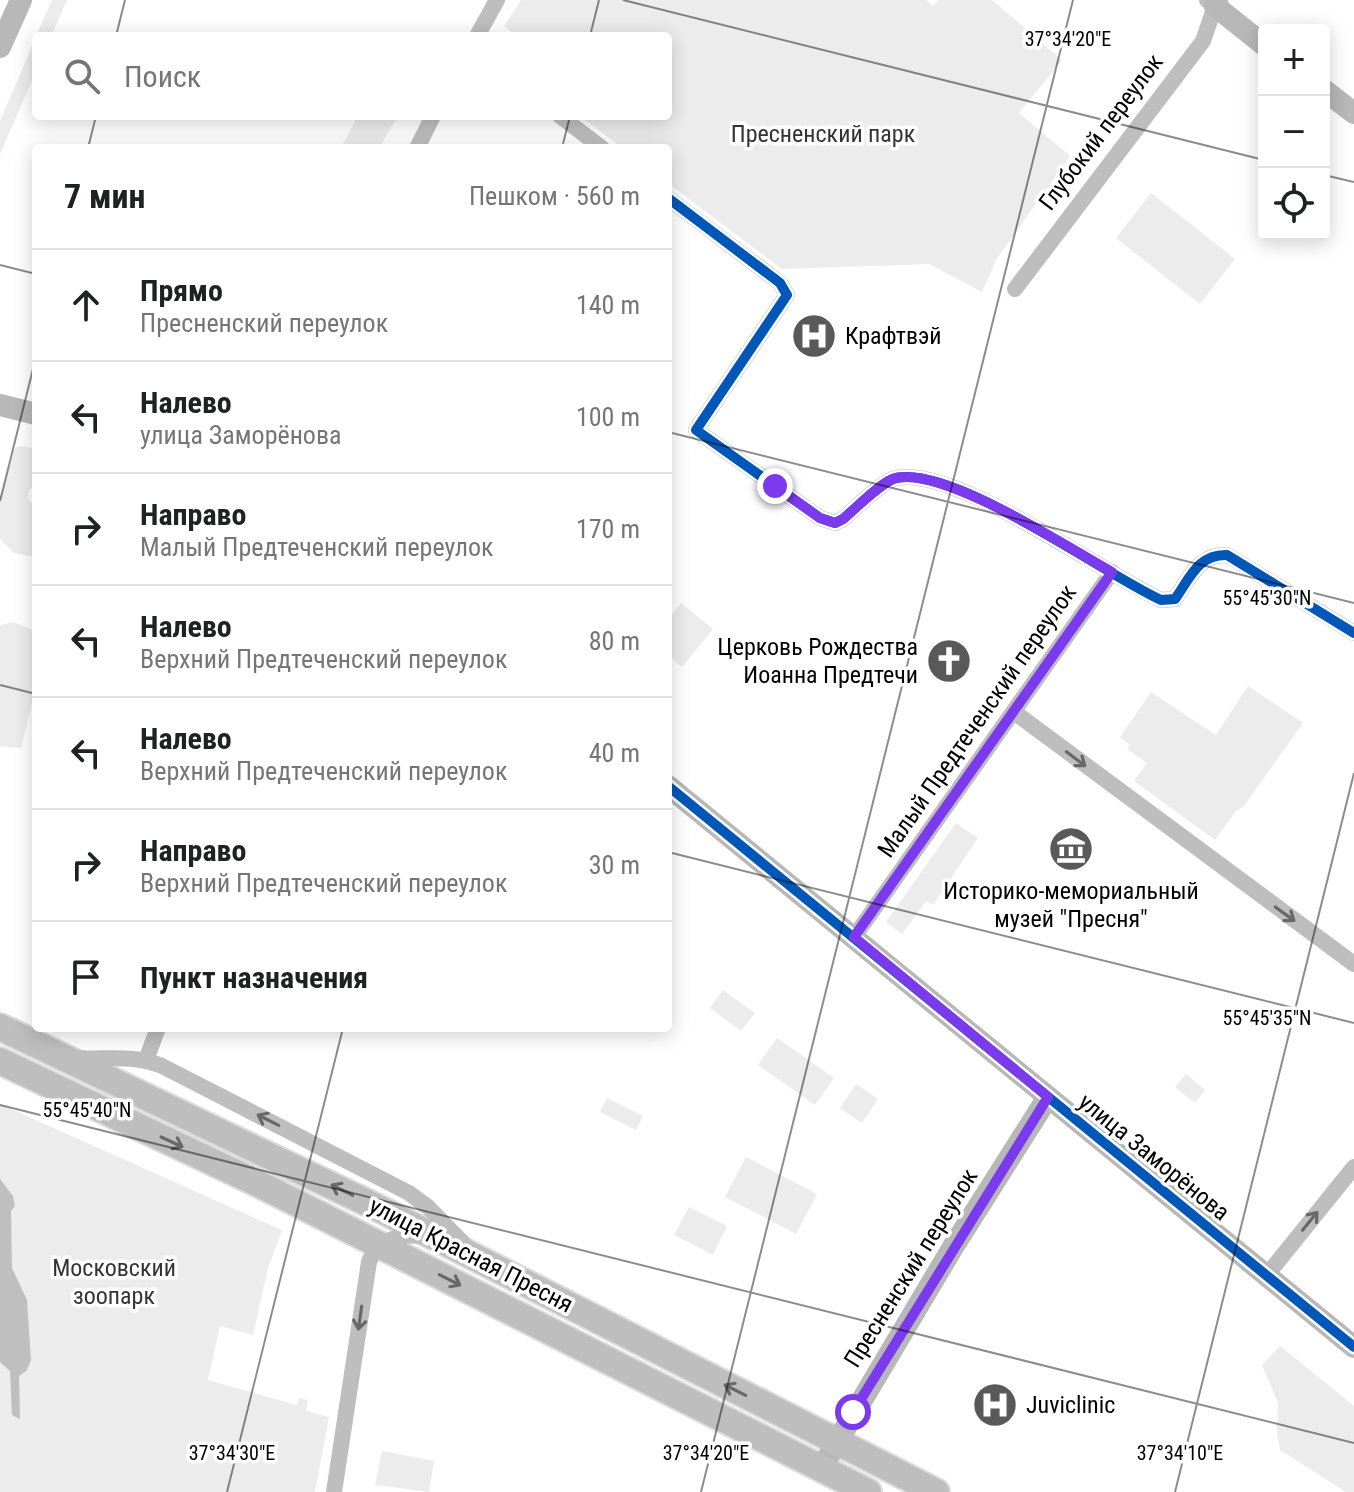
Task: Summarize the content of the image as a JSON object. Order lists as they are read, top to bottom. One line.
{"streets":{"main road":["улица Красная Пресня"],"street":["Глубокий переулок","Малый Предтеченский переулок","улица Заморёнова","Пресненский переулок"]},"crossings":[["Малый Предтеченский переулок","улица Заморёнова"],["улица Заморёнова","Пресненский переулок"],["улица Красная Пресня","Пресненский переулок"]],"parks":["Пресненский парк","Московский зоопарк"],"places":{"hospital":["Крафтвэй","Juviclinic"],"church":["Церковь Рождества Иоанна Предтечи"],"museum":["Историко-мемориальный музей \"Пресня\""]},"page":{"map_buttons":["+","−"],"search":"Поиск","heading":["7 мин","Пешком · 560 m"],"list":[["Прямо","Пресненский переулок","140 m"],["Налево","улица Заморёнова","100 m"],["Направо","Малый Предтеченский переулок","170 m"],["Налево","Верхний Предтеченский переулок","80 m"],["Налево","Верхний Предтеченский переулок","40 m"],["Направо","Верхний Предтеченский переулок","30 m"],"Пункт назначения"]},"coordinates":["37°34'20\"E","55°45'30\"N","55°45'35\"N","55°45'40\"N","37°34'30\"E","37°34'10\"E"]}
